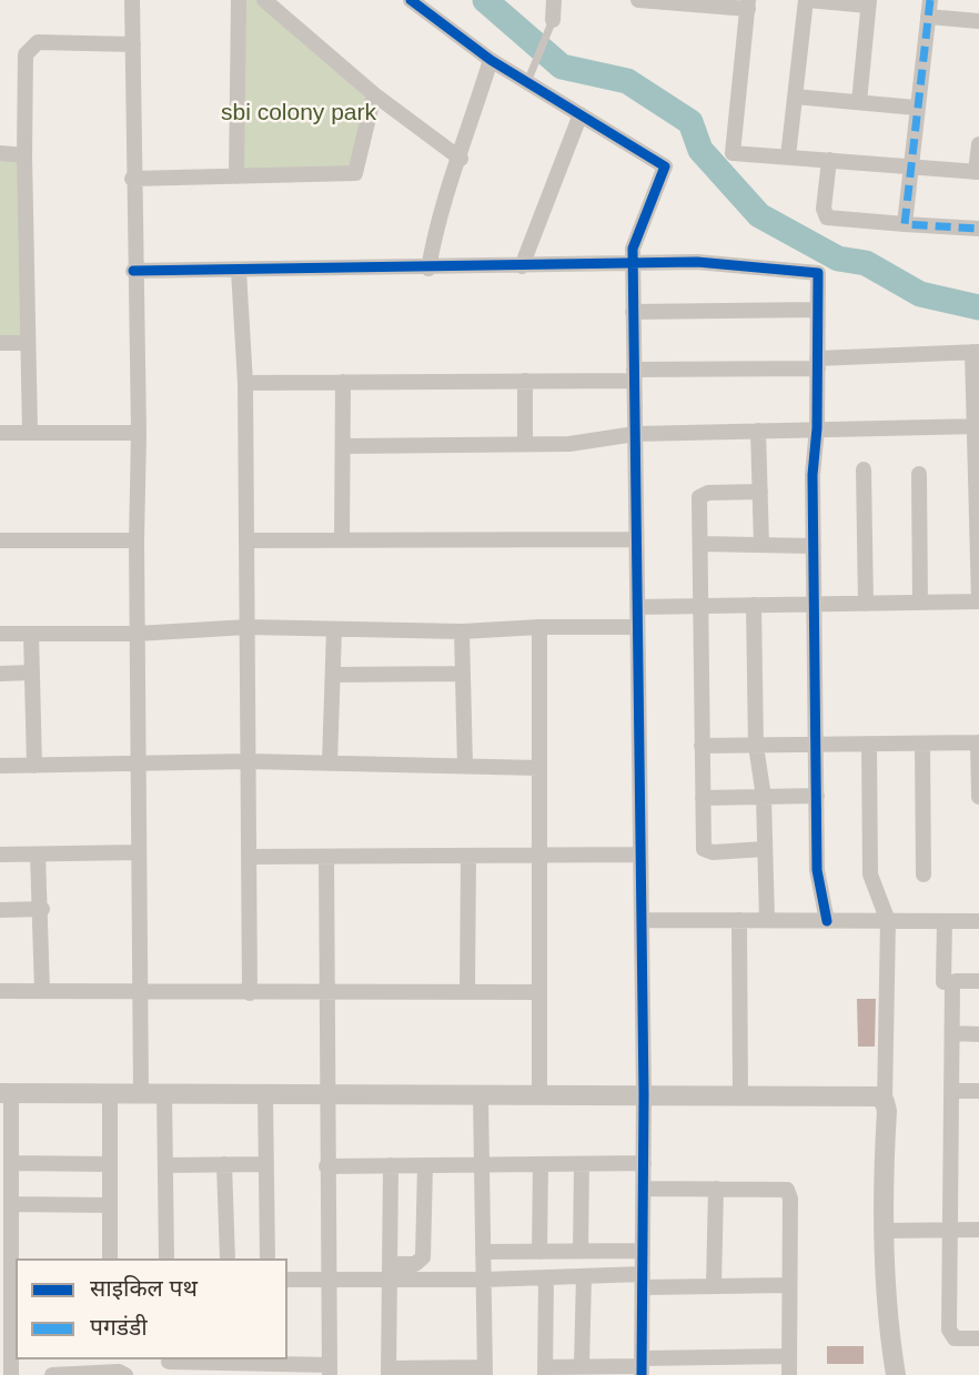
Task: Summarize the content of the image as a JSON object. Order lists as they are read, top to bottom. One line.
{"parks":["sbi colony park"],"legend":["साइकिल पथ","पगडंडी"]}
